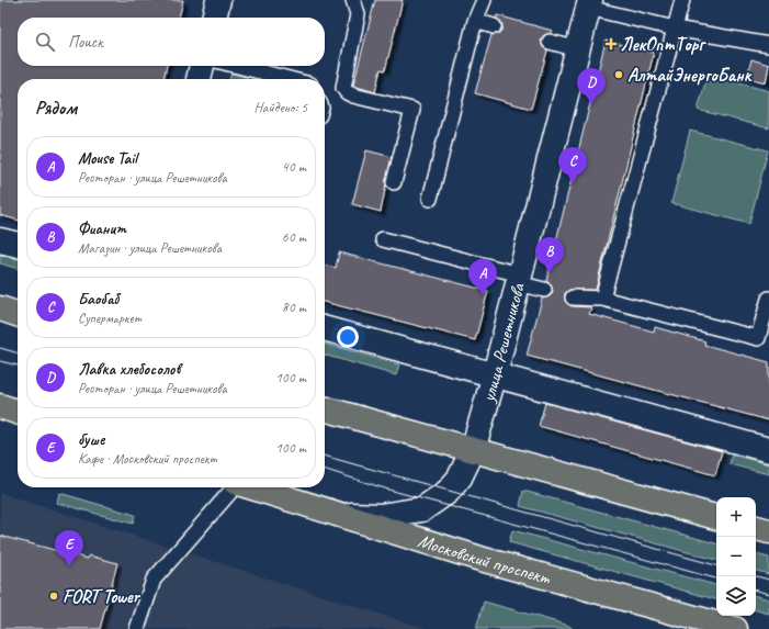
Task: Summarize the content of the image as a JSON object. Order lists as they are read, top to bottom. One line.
{"streets":{"main road":["Московский проспект"],"street":["улица Решетникова"]},"crossings":[["улица Решетникова","Московский проспект"]],"places":{"health":["ЛекОптТорг"],"other":["АлтайЭнергоБанк","FORT Tower"]},"page":{"search":"Поиск","pins":["D","C","B","A","E"],"heading":["Рядом","Найдено: 5"],"list":[{"mark":"A","name":"Mouse Tail","note":"Ресторан · улица Решетникова","value":"40 m"},{"mark":"B","name":"Фианит","note":"Магазин · улица Решетникова","value":"60 m"},{"mark":"C","name":"Баобаб","note":"Супермаркет","value":"80 m"},{"mark":"D","name":"Лавка хлебосолов","note":"Ресторан · улица Решетникова","value":"100 m"},{"mark":"E","name":"буше","note":"Кафе · Московский проспект","value":"100 m"}],"map_buttons":["+","−"]}}
